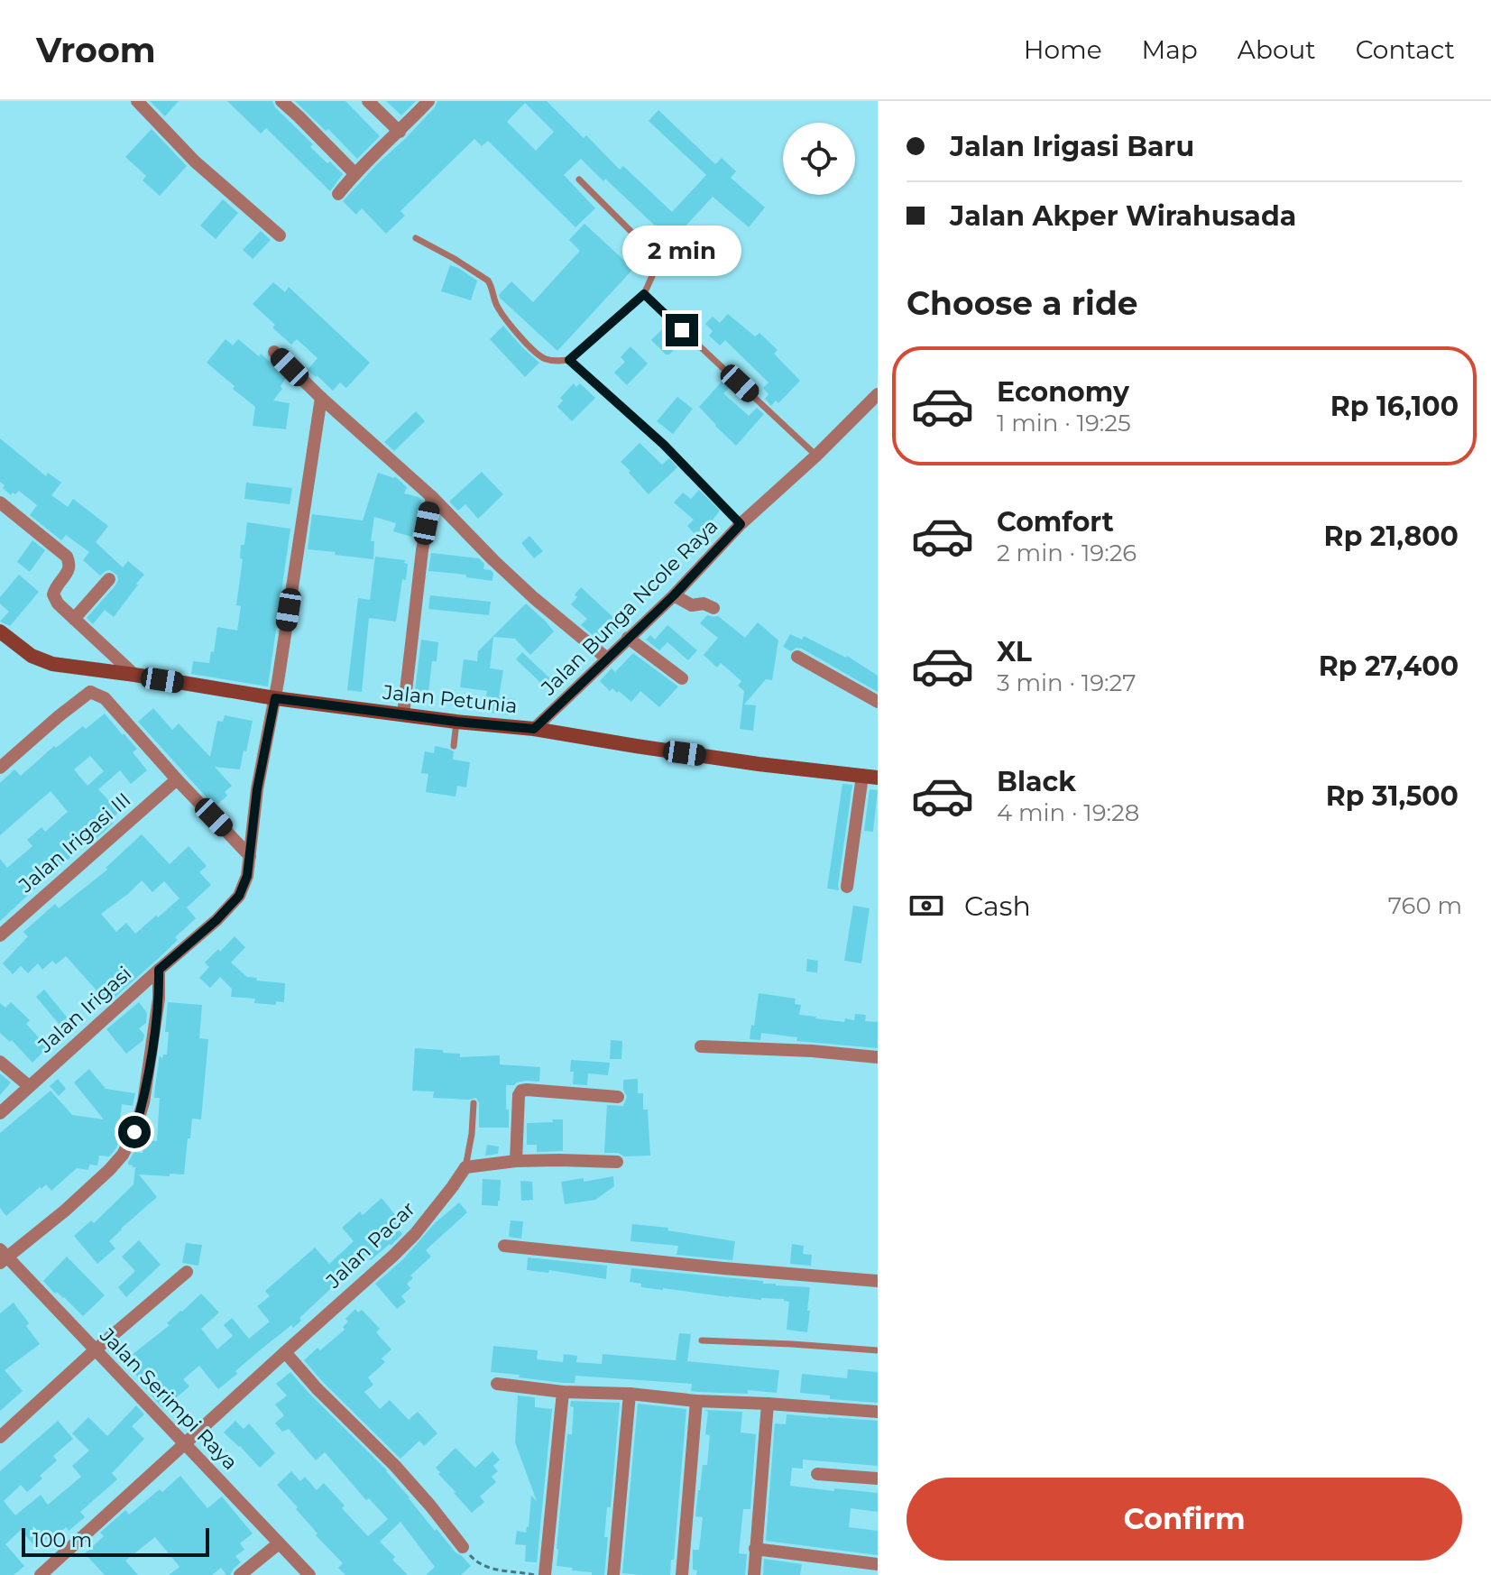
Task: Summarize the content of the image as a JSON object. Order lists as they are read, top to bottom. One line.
{"streets":{"street":["Jalan Bunga Ncole Raya","Jalan Petunia","Jalan Irigasi III","Jalan Irigasi","Jalan Pacar","Jalan Serimpi Raya"]},"crossings":[["Jalan Bunga Ncole Raya","Jalan Petunia"],["Jalan Petunia","Jalan Irigasi"],["Jalan Pacar","Jalan Serimpi Raya"]],"scale_bar":"100 m","page":{"header":"Vroom","nav":["Home","Map","About","Contact"],"banner":["Jalan Irigasi Baru","Jalan Akper Wirahusada"],"bubble":"2 min","heading":"Choose a ride","list":[{"name":"Economy","note":"1 min · 19:25","value":"Rp 16,100"},{"name":"Comfort","note":"2 min · 19:26","value":"Rp 21,800"},{"name":"XL","note":"3 min · 19:27","value":"Rp 27,400"},{"name":"Black","note":"4 min · 19:28","value":"Rp 31,500"}],"pay":["Cash","760 m"],"buttons":"Confirm","scale":"100 m"}}
